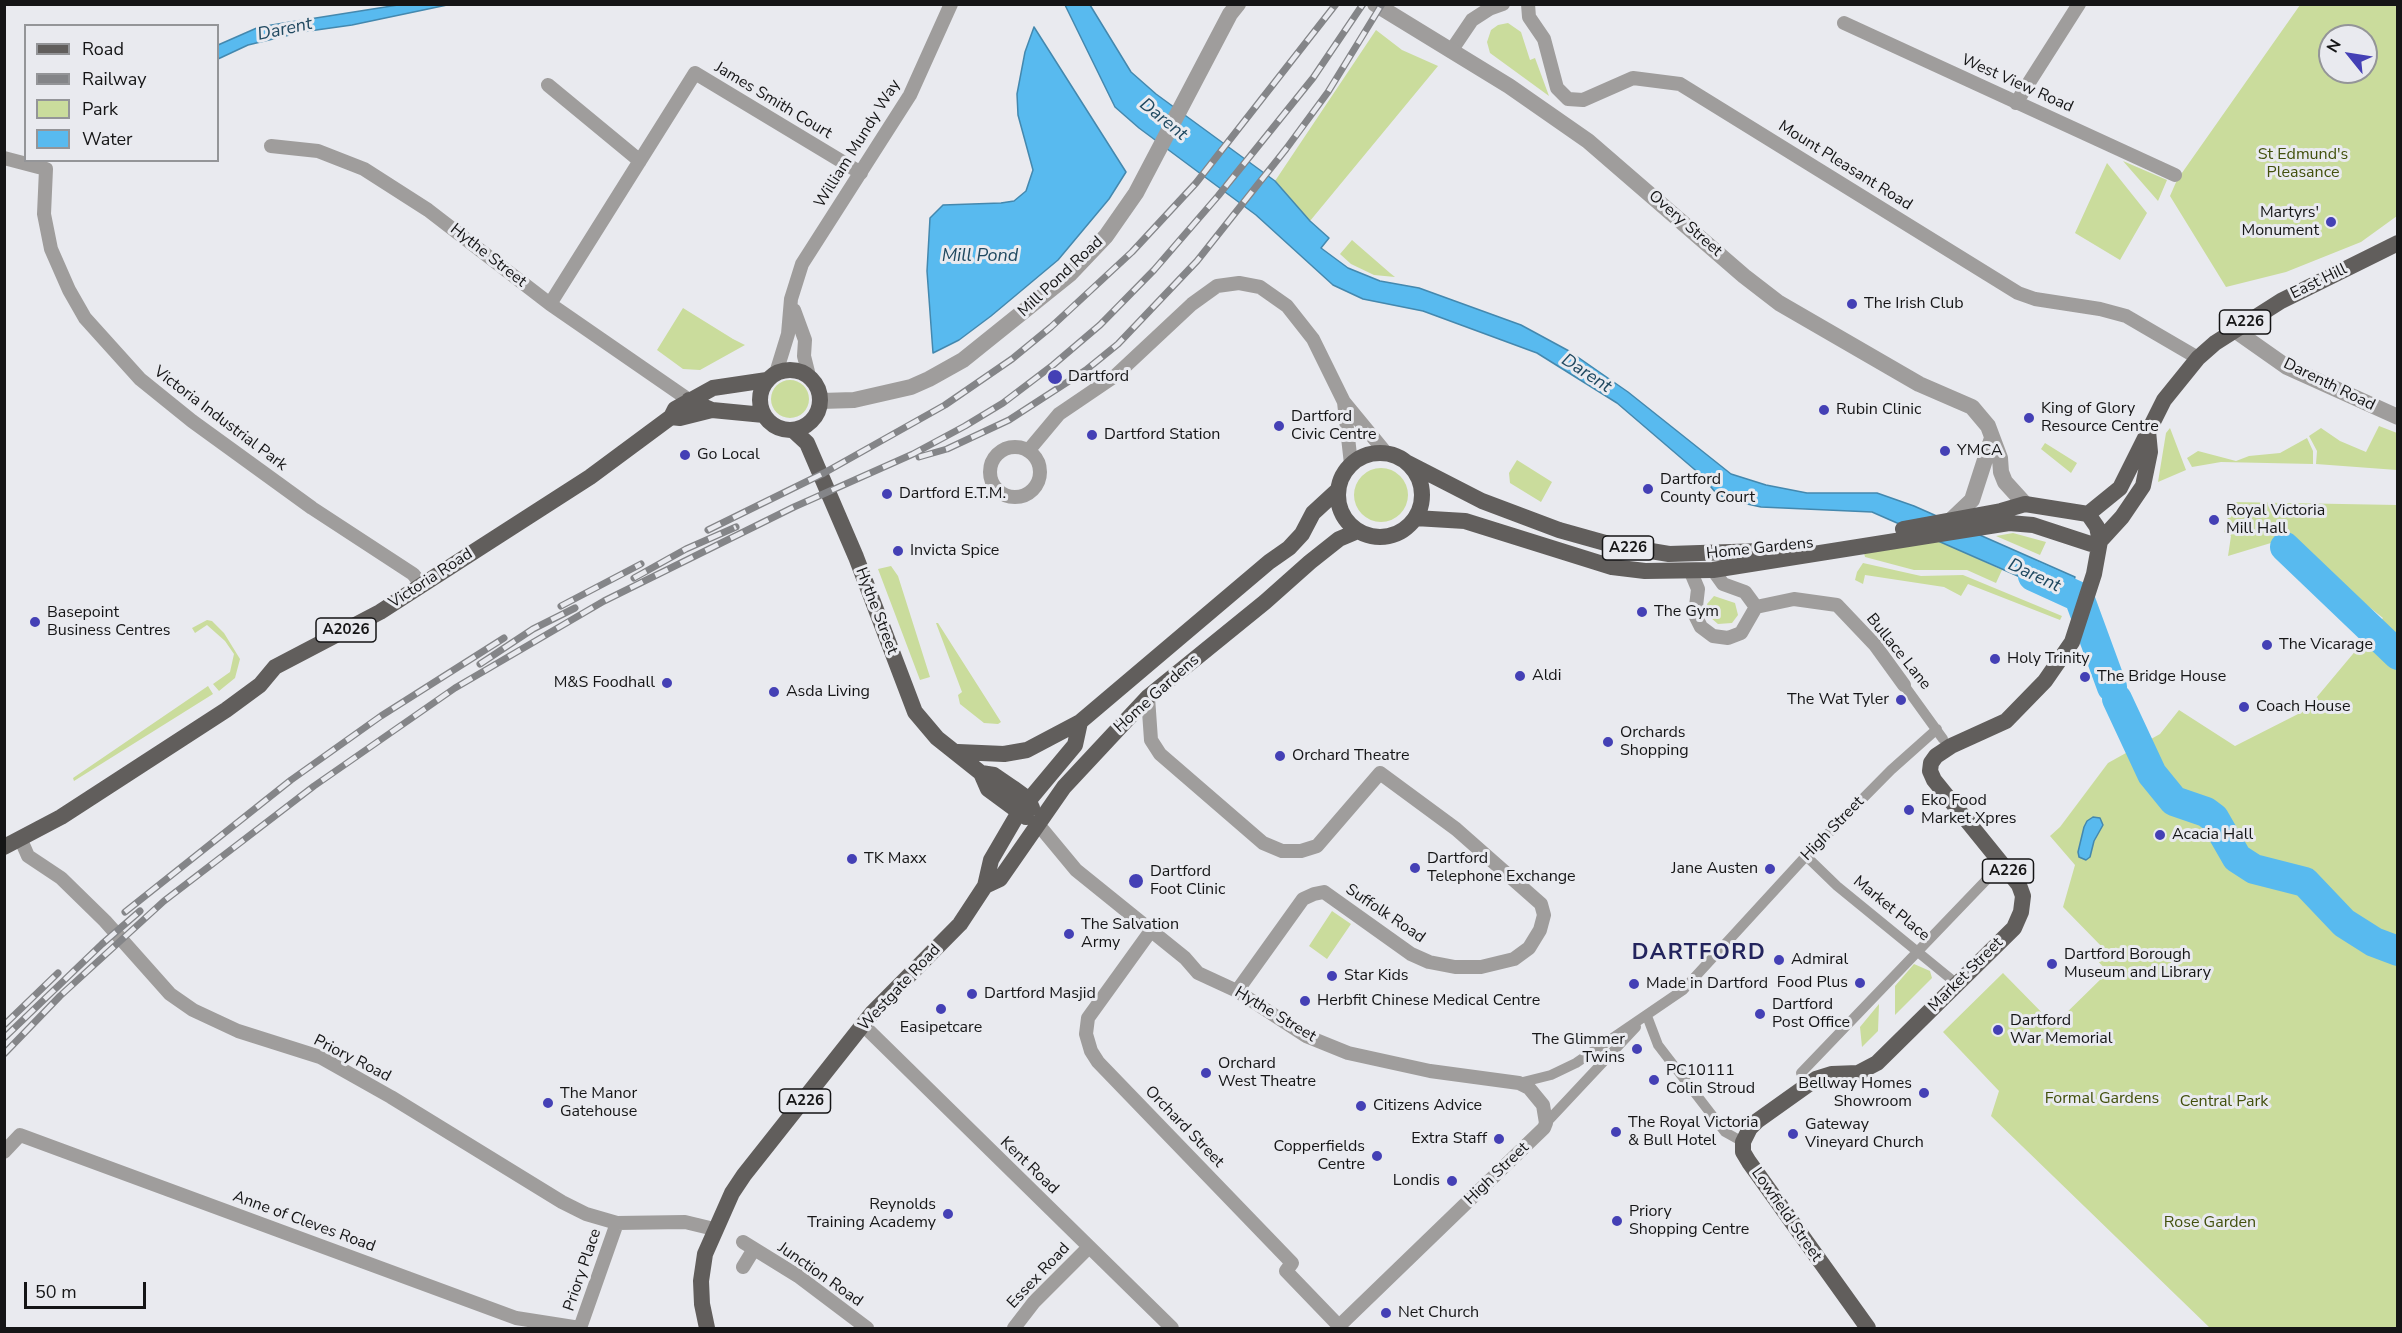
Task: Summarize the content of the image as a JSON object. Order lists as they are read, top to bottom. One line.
{"streets":{"main road":["Hythe Street","East Hill","A226","Home Gardens","Victoria Road","A2026","Market Street","Westgate Road","Lowfield Street"],"street":["West View Road","James Smith Court","William Mundy Way","Mount Pleasant Road","Overy Street","Mill Pond Road","Darenth Road","Victoria Industrial Park","Bullace Lane","High Street","Market Place","Suffolk Road","Priory Road","Orchard Street","Kent Road","Anne of Cleves Road","Priory Place","Junction Road","Essex Road"]},"crossings":[["James Smith Court","William Mundy Way"],["James Smith Court","Hythe Street"],["William Mundy Way","Hythe Street"],["William Mundy Way","Mill Pond Road"],["William Mundy Way","Victoria Road"],["Mount Pleasant Road","East Hill"],["Overy Street","Home Gardens"],["Hythe Street","Mill Pond Road"],["Hythe Street","A226"],["Hythe Street","Home Gardens"],["Hythe Street","Victoria Road"],["Hythe Street","High Street"],["Hythe Street","Suffolk Road"],["Hythe Street","Westgate Road"],["Hythe Street","Orchard Street"],["Mill Pond Road","Victoria Road"],["East Hill","A226"],["East Hill","Darenth Road"],["East Hill","Home Gardens"],["A226","Home Gardens"],["A226","Market Street"],["A226","Westgate Road"],["Victoria Industrial Park","Victoria Road"],["Home Gardens","Suffolk Road"],["Home Gardens","Westgate Road"],["Victoria Road","Priory Road"],["Bullace Lane","High Street"],["High Street","Market Place"],["High Street","Orchard Street"],["Market Place","Market Street"],["Market Street","Lowfield Street"],["Westgate Road","Priory Road"],["Westgate Road","Kent Road"],["Priory Road","Priory Place"],["Kent Road","Essex Road"],["Anne of Cleves Road","Priory Place"]],"districts":["DARTFORD"],"water":["Darent","Mill Pond"],"parks":["St Edmund's Pleasance","Formal Gardens","Central Park","Rose Garden"],"places":["Martyrs' Monument","The Irish Club","Dartford","Rubin Clinic","King of Glory Resource Centre","Dartford Civic Centre","Dartford Station","YMCA","Go Local","Dartford County Court","Dartford E.T.M.","Royal Victoria Mill Hall","Invicta Spice","The Gym","Basepoint Business Centres","The Vicarage","Holy Trinity","Aldi","The Bridge House","M&S Foodhall","Asda Living","The Wat Tyler","Coach House","Orchards Shopping","Orchard Theatre","Eko Food Market Xpres","Acacia Hall","TK Maxx","Dartford Telephone Exchange","Jane Austen","Dartford Foot Clinic","The Salvation Army","Admiral","Dartford Borough Museum and Library","Star Kids","Food Plus","Made in Dartford","Dartford Masjid","Herbfit Chinese Medical Centre","Easipetcare","Dartford Post Office","Dartford War Memorial","The Glimmer Twins","Orchard West Theatre","PC10111 Colin Stroud","Bellway Homes Showroom","The Manor Gatehouse","Citizens Advice","The Royal Victoria & Bull Hotel","Gateway Vineyard Church","Extra Staff","Copperfields Centre","Londis","Reynolds Training Academy","Priory Shopping Centre","Net Church"],"legend":["Road","Railway","Park","Water"],"scale_bar":"50 m","north":"top left"}
